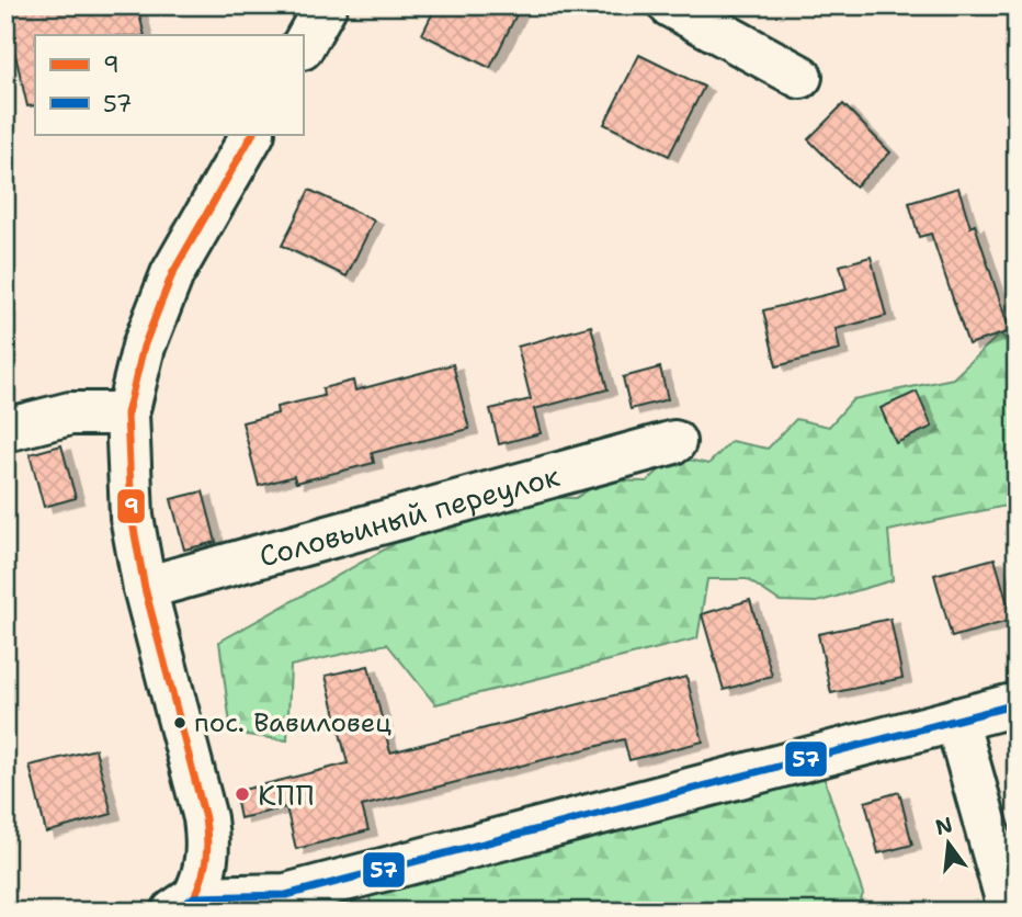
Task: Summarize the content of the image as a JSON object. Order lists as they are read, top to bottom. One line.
{"streets":{"street":["Соловьиный переулок"]},"places":["пос. Вавиловец","КПП"],"lines":["transit line 9","transit line 57"],"legend":["9","57"],"north":"top"}
